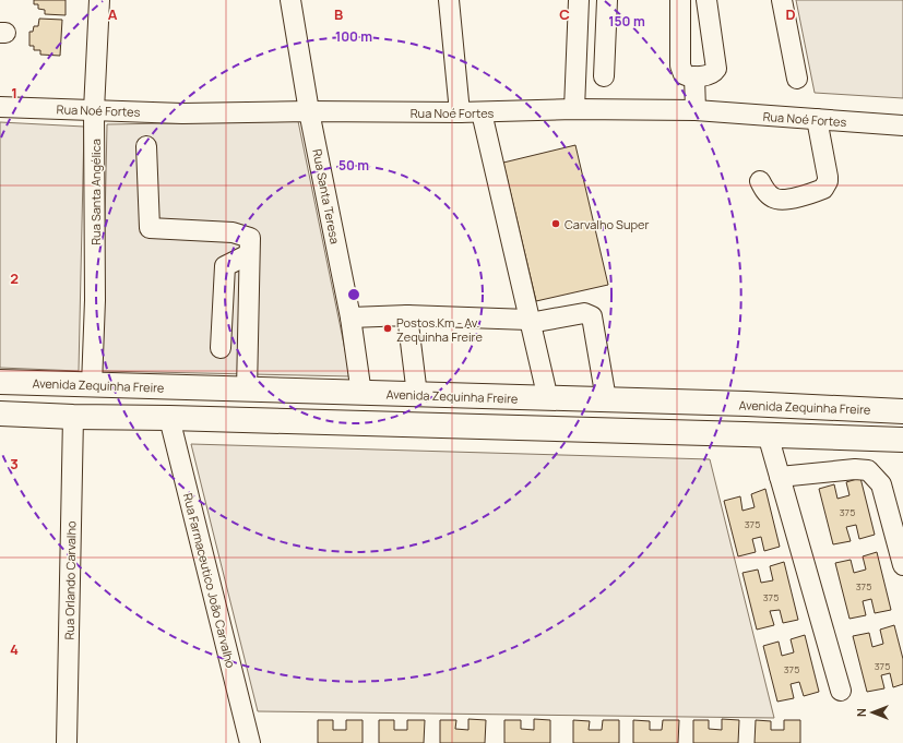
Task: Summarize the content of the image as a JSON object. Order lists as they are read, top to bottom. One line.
{"streets":{"main road":["Avenida Zequinha Freire"],"street":["Rua Noé Fortes","Rua Santa Angélica","Rua Santa Teresa","Rua Orlando Carvalho","Rua Farmaceutico João Carvalho"]},"crossings":[["Rua Noé Fortes","Rua Santa Angélica"],["Rua Noé Fortes","Rua Santa Teresa"],["Rua Santa Angélica","Avenida Zequinha Freire"],["Rua Santa Teresa","Avenida Zequinha Freire"]],"places":["Carvalho Super","Postos Km - Av. Zequinha Freire"],"house_numbers":["375","375","375","375","375","375"],"north":"left","grid":{"columns":["A","B","C","D"],"rows":["1","2","3","4"]},"rings":["150 m","100 m","50 m"]}
